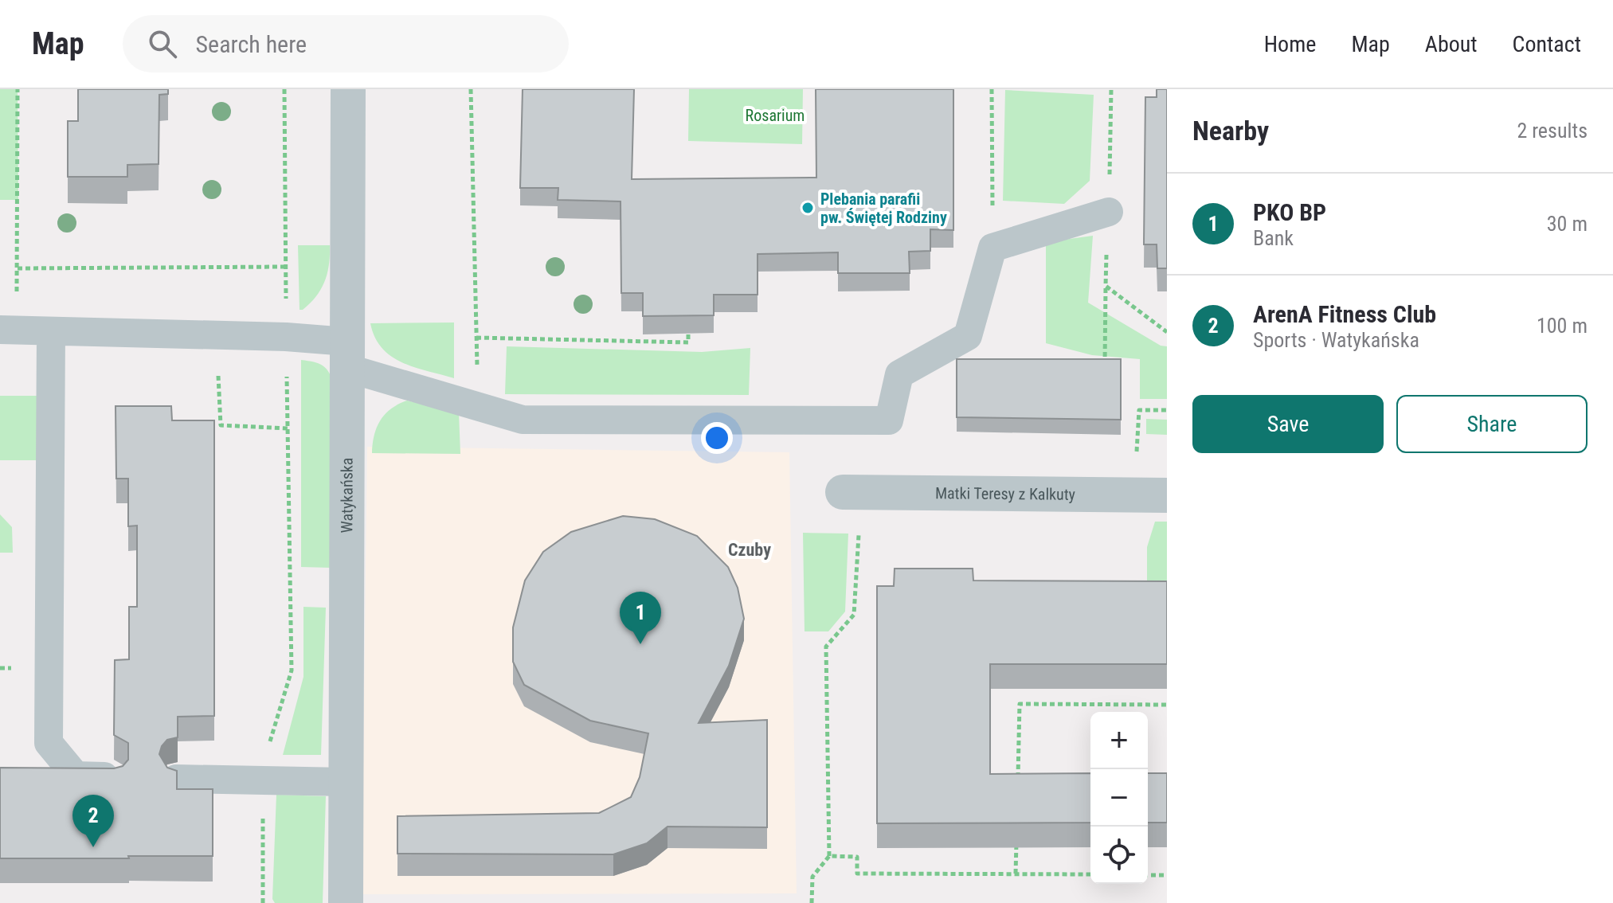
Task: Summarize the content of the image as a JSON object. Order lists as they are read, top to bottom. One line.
{"streets":{"street":["Matki Teresy z Kalkuty","Watykańska"]},"districts":["Czuby"],"parks":["Rosarium"],"places":["Plebania parafii pw. Świętej Rodziny"],"page":{"header":"Map","search":"Search here","nav":["Home","Map","About","Contact"],"heading":["Nearby","2 results"],"list":[{"mark":"1","name":"PKO BP","note":"Bank","value":"30 m"},{"mark":"2","name":"ArenA Fitness Club","note":"Sports · Watykańska","value":"100 m"}],"buttons":["Save","Share"],"pins":["1","2"],"map_buttons":["+","−"]}}
